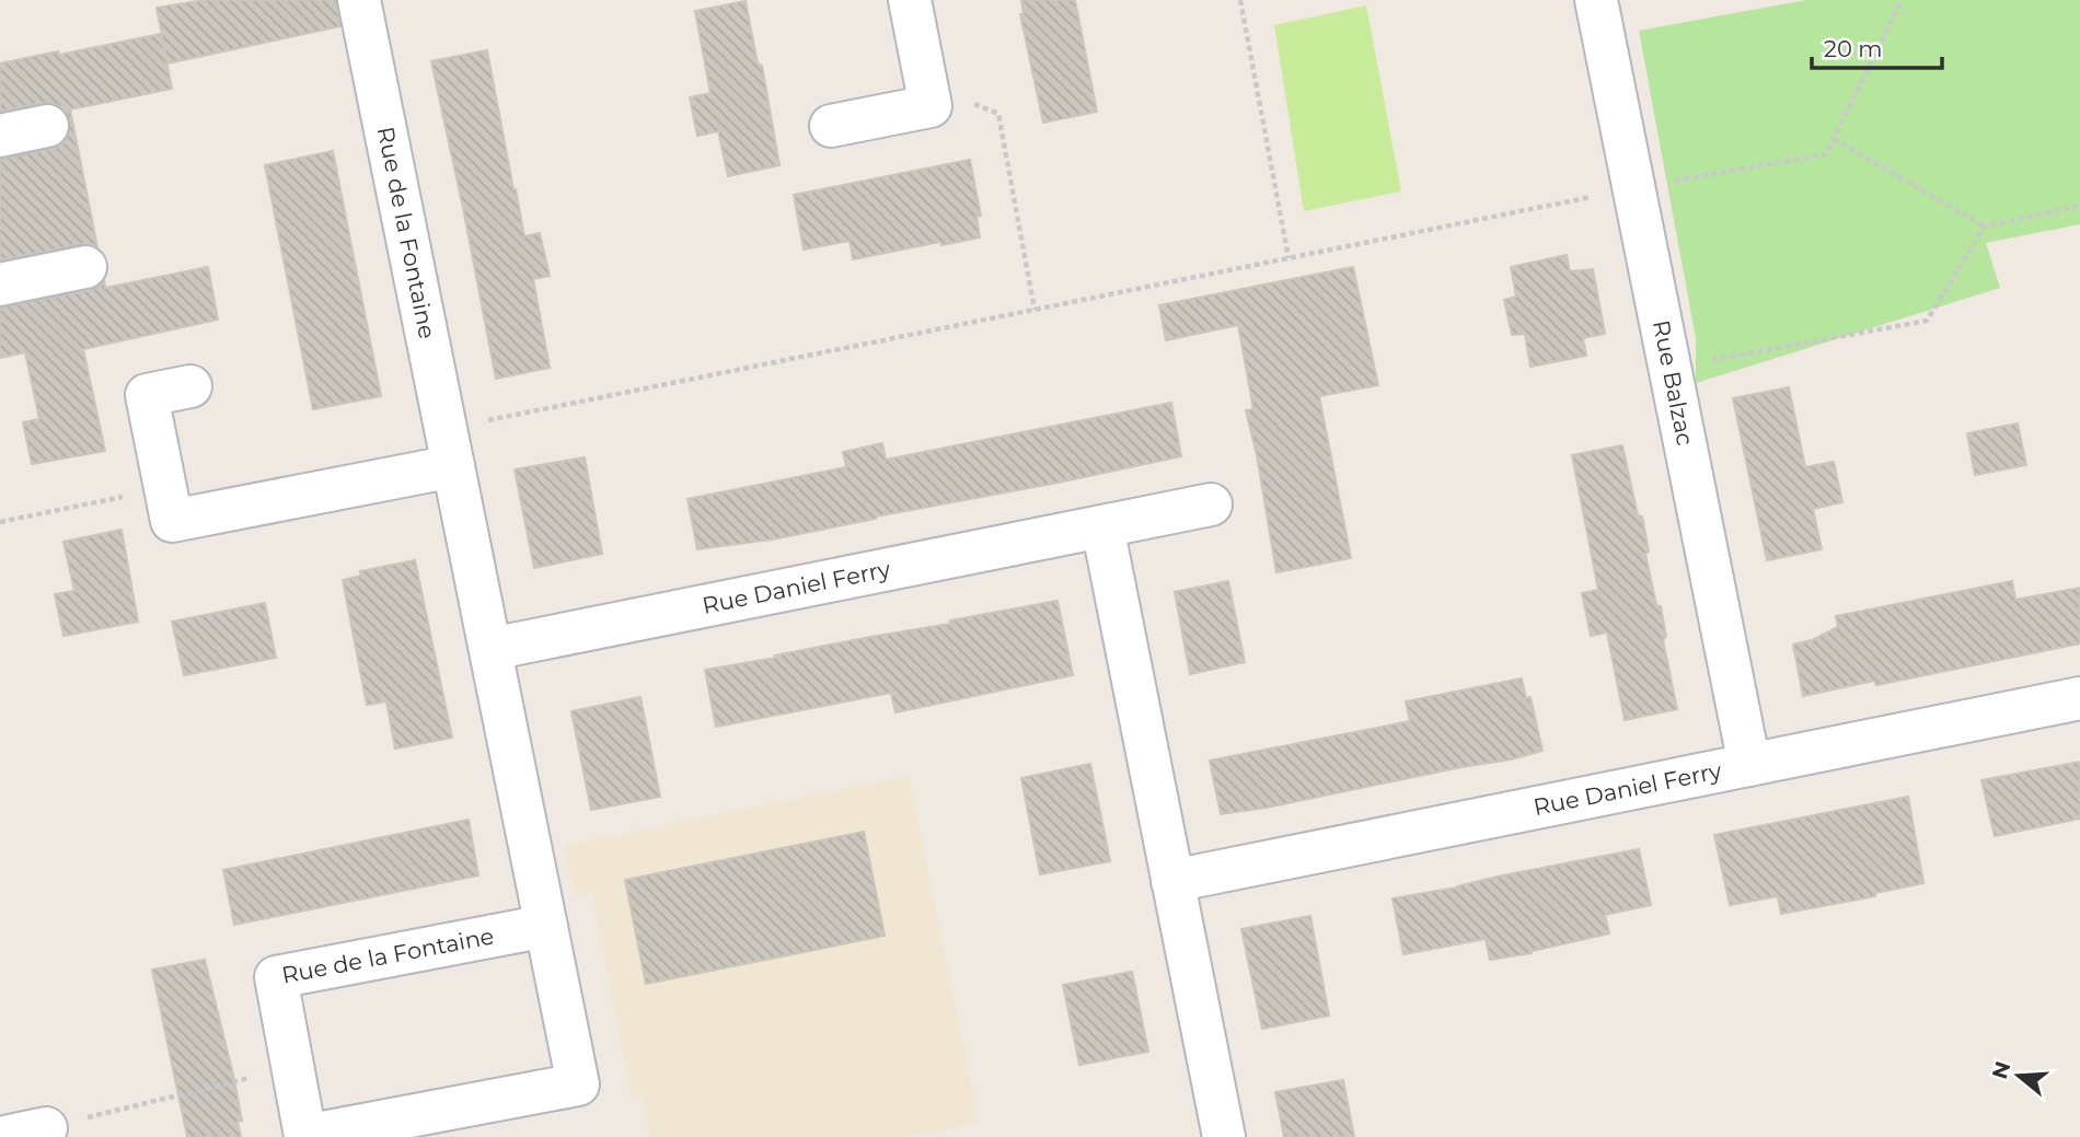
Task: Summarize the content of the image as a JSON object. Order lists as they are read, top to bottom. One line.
{"streets":{"street":["Rue de la Fontaine","Rue Balzac","Rue Daniel Ferry"]},"crossings":[["Rue de la Fontaine","Rue Daniel Ferry"],["Rue Balzac","Rue Daniel Ferry"]],"scale_bar":"20 m","north":"left"}
